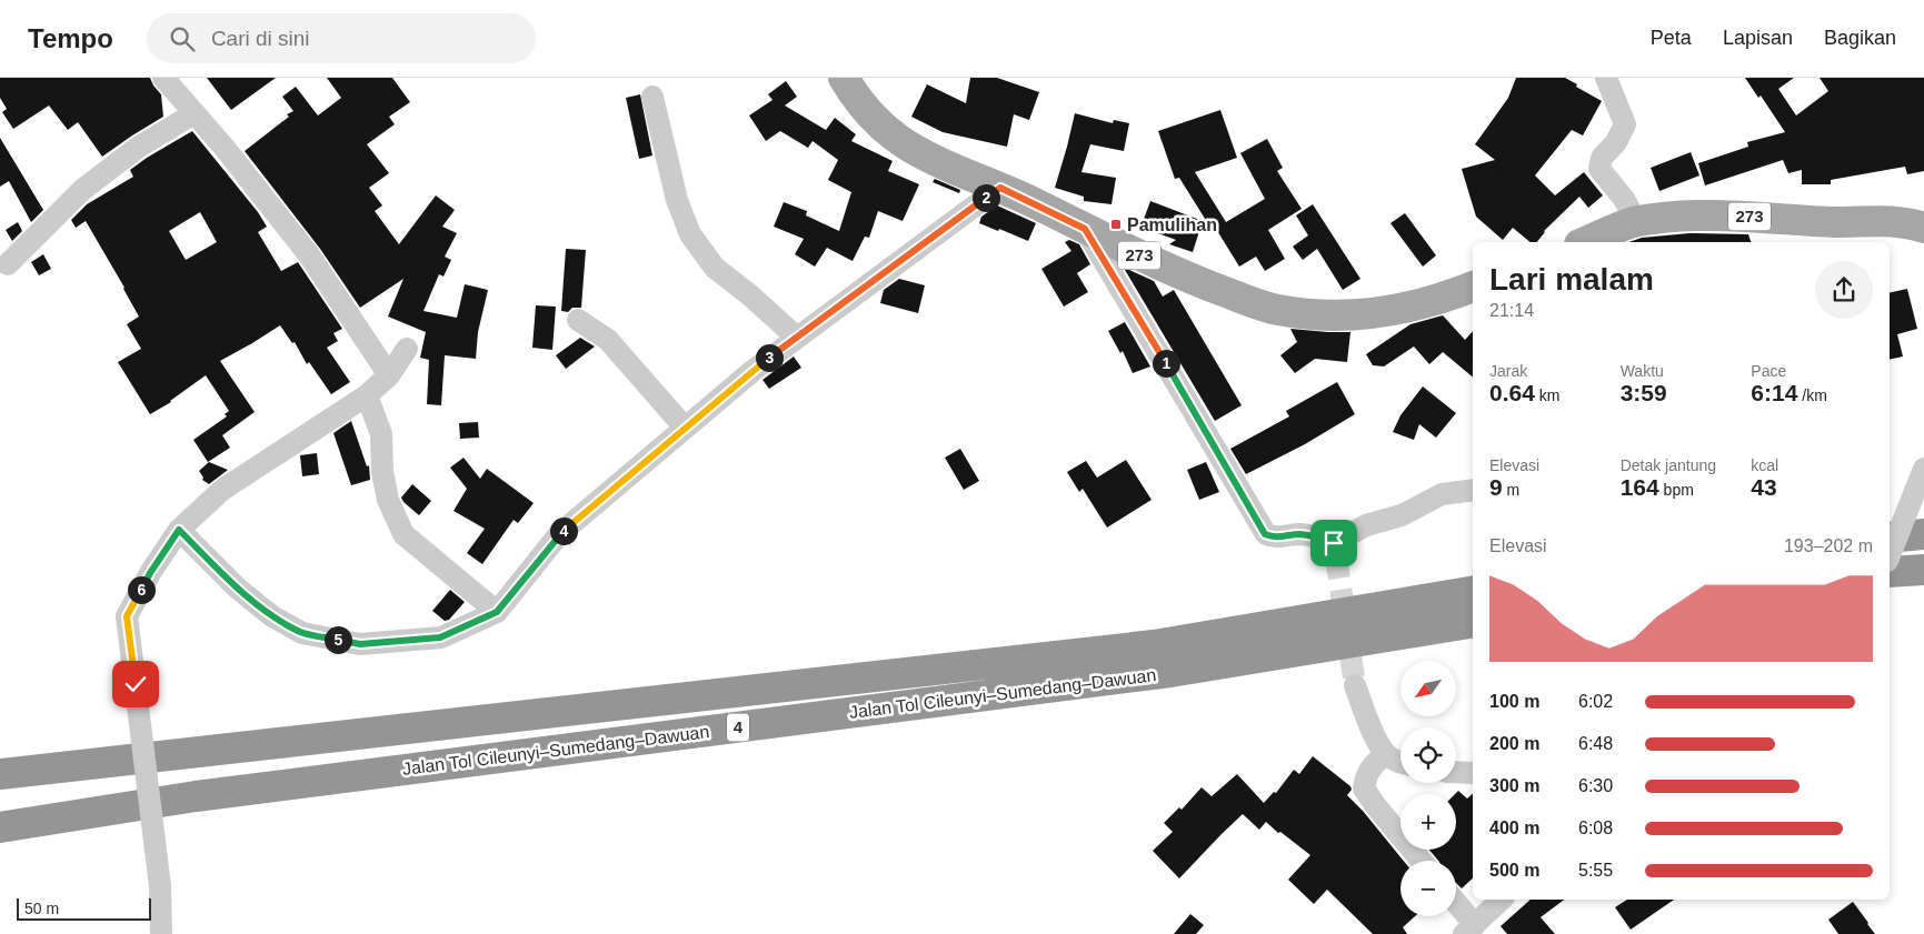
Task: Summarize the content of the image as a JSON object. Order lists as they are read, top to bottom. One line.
{"streets":{"highway":["Jalan Tol Cileunyi–Sumedang–Dawuan","4"],"main road":["273"]},"places":{"transit":["Pamulihan"]},"scale_bar":"50 m","north":"bottom left","page":{"header":"Tempo","search":"Cari di sini","nav":["Peta","Lapisan","Bagikan"],"pins":["2","3","1","4","6","5"],"heading":["Lari malam","21:14"],"stats":[["Jarak","0.64 km"],["Waktu","3:59"],["Pace","6:14 /km"],["Elevasi","9 m"],["Detak jantung","164 bpm"],["kcal","43"]],"chart":["Elevasi","193–202 m"],"map_buttons":["+","−"],"list":[{"name":"100 m","note":"6:02"},{"name":"200 m","note":"6:48"},{"name":"300 m","note":"6:30"},{"name":"400 m","note":"6:08"},{"name":"500 m","note":"5:55"}],"scale":"50 m"}}
